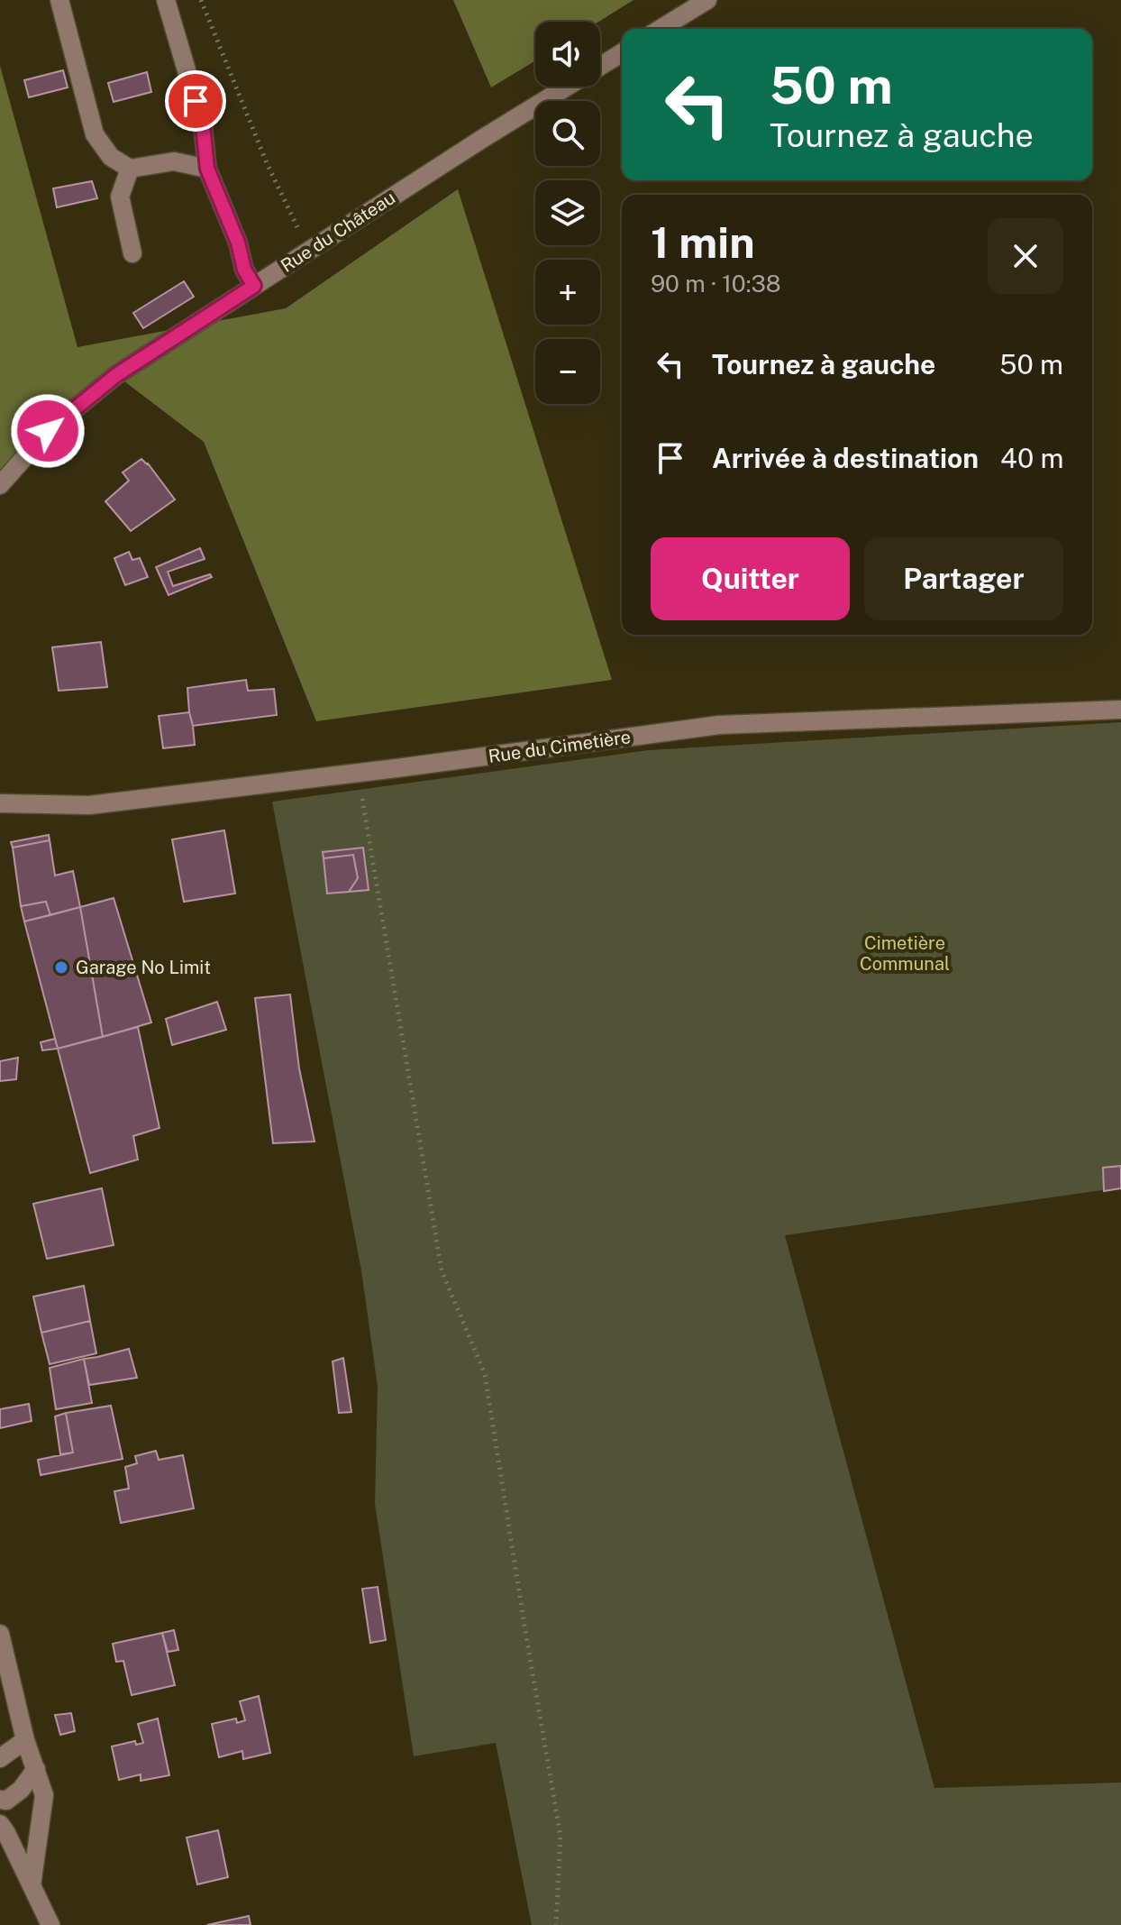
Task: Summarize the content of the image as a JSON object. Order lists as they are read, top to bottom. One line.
{"streets":{"street":["Rue du Château","Rue du Cimetière"]},"parks":["Cimetière Communal"],"places":["Garage No Limit"],"page":{"map_buttons":["+","−"],"turn":["50 m","Tournez à gauche"],"heading":["1 min","90 m · 10:38"],"list":[{"name":"Tournez à gauche","value":"50 m"},{"name":"Arrivée à destination","value":"40 m"}],"buttons":["Quitter","Partager"]}}
